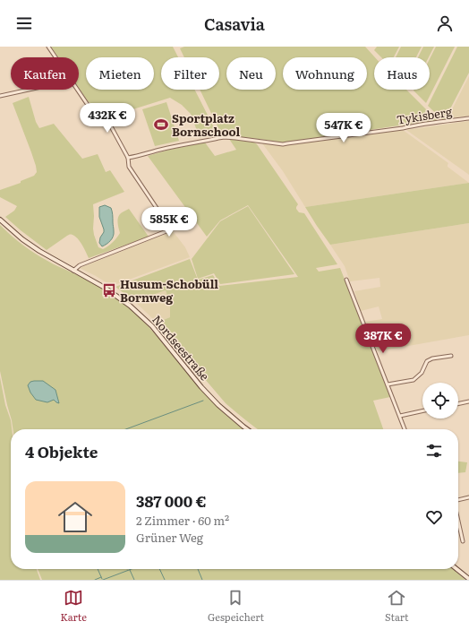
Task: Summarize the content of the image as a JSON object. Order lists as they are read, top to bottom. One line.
{"streets":{"main road":["Nordseestraße"],"street":["Tykisberg"]},"places":{"sports":["Sportplatz Bornschool"],"bus stop":["Husum-Schobüll Bornweg"]},"page":{"header":"Casavia","chip":["Kaufen","Mieten","Filter","Neu","Wohnung","Haus"],"price":["432K €","547K €","585K €","387K €"],"heading":"4 Objekte","list":[{"name":"387 000 €","note":"2 Zimmer · 60 m² · Grüner Weg"}],"tabs":["Karte","Gespeichert","Start"]}}
